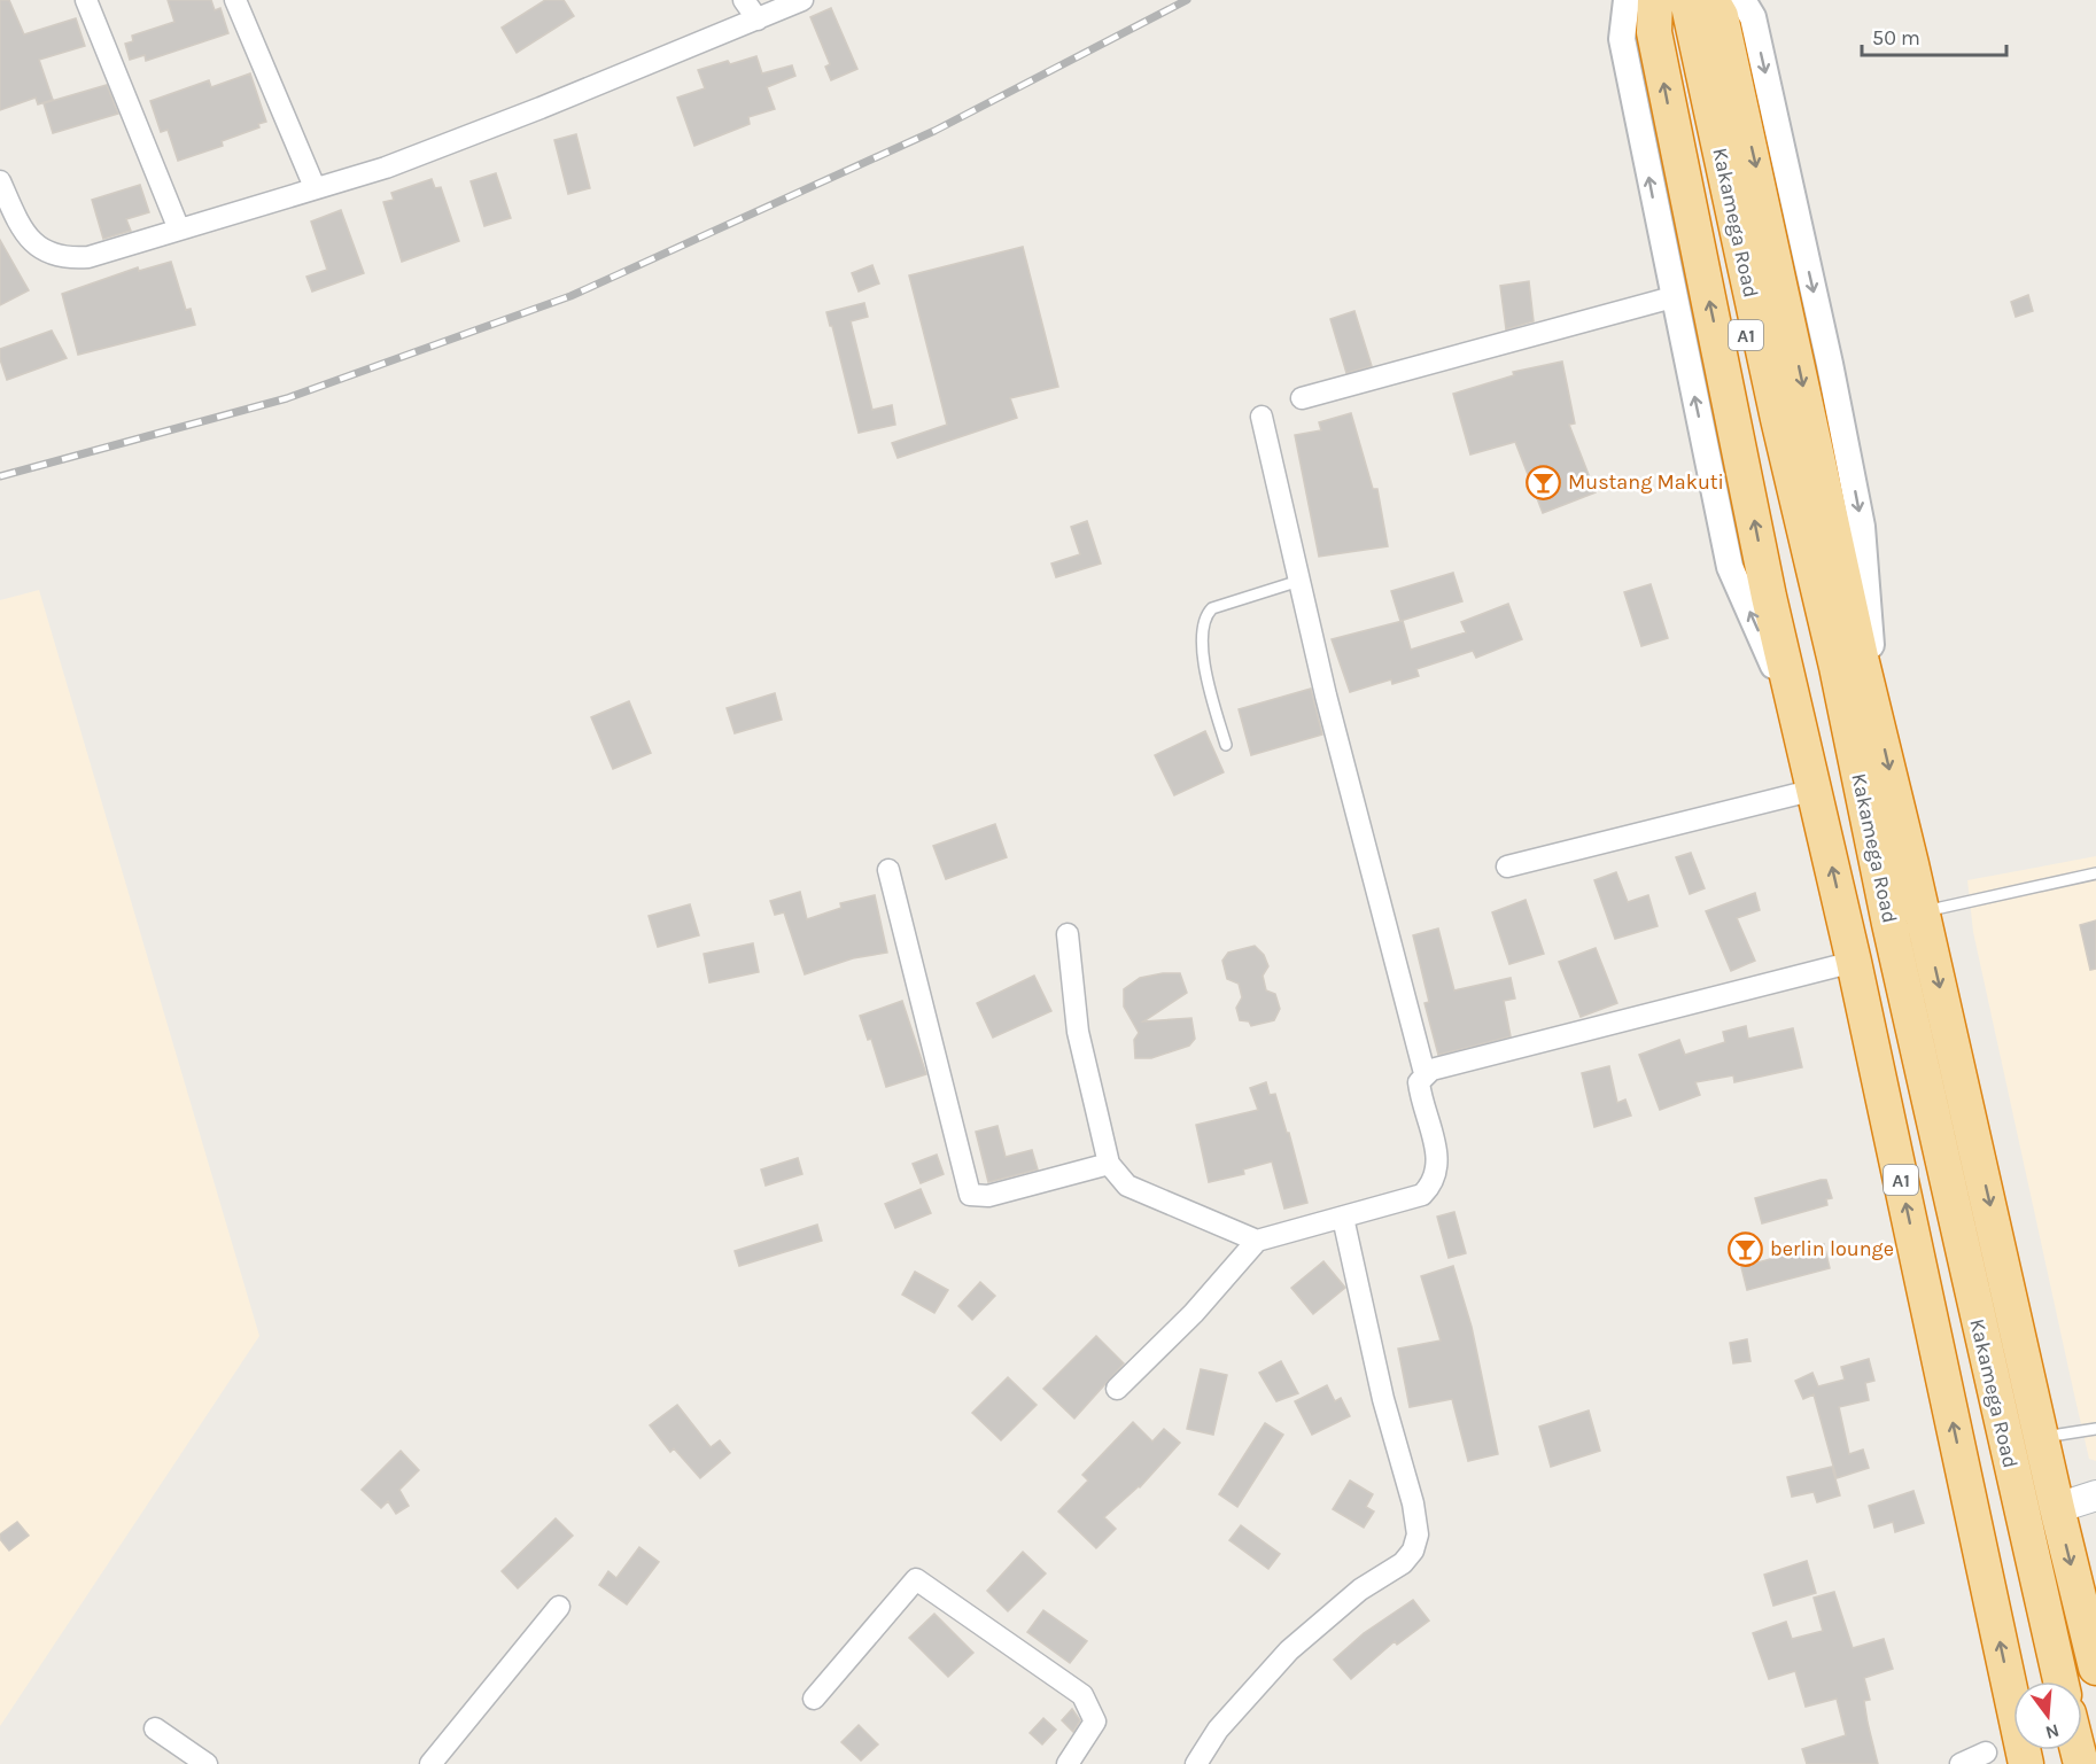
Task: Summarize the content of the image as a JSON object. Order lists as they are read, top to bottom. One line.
{"streets":{"highway":["Kakamega Road","A1"]},"places":{"bar":["Mustang Makuti","berlin lounge"]},"scale_bar":"50 m","north":"bottom"}
